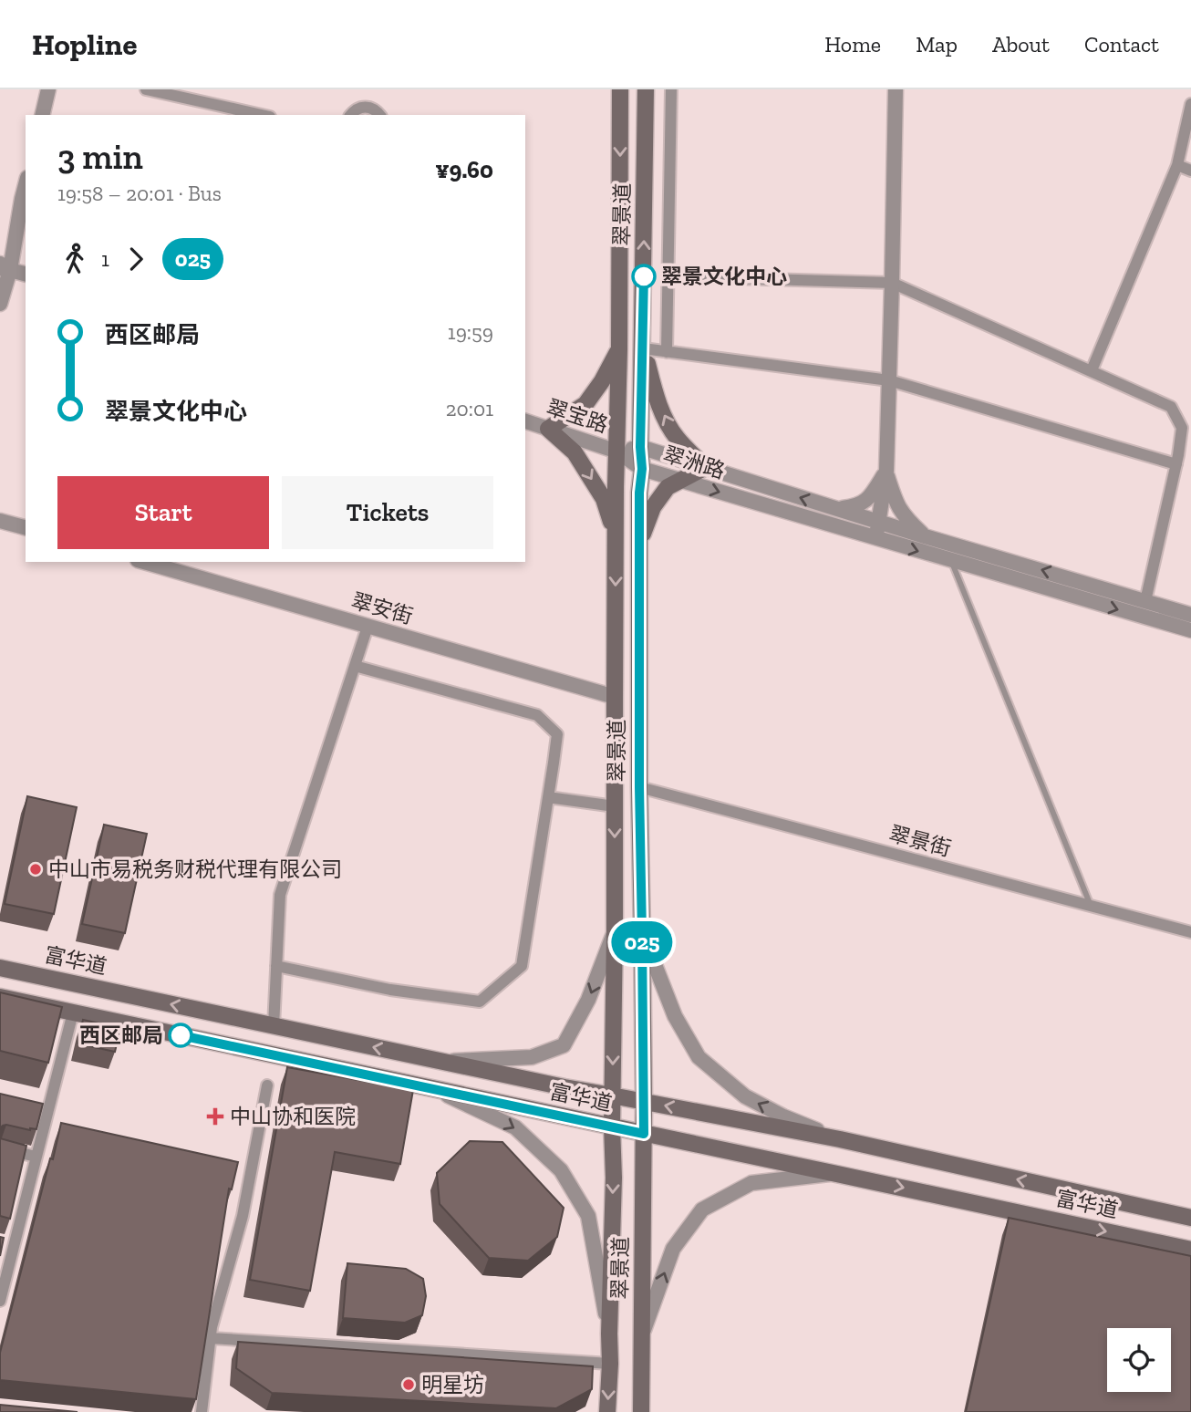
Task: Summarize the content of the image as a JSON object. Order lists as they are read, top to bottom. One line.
{"streets":{"main road":["翠景道","富华道"],"street":["翠宝路","翠洲路","翠安街","翠景街"]},"crossings":[["翠景道","翠宝路"],["翠景道","翠洲路"],["翠景道","翠安街"],["翠景道","翠景街"],["翠景道","富华道"],["翠宝路","翠洲路"]],"places":{"other":["翠景文化中心","中山市易税务财税代理有限公司","西区邮局","明星坊"],"health":["中山协和医院"]},"lines":["bus line 025"],"page":{"header":"Hopline","nav":["Home","Map","About","Contact"],"on_map":"025","heading":["3 min","19:58 – 20:01 · Bus","¥9.60"],"legs":["1","025"],"list":[{"name":"西区邮局","value":"19:59"},{"name":"翠景文化中心","value":"20:01"}],"buttons":["Start","Tickets"]}}
